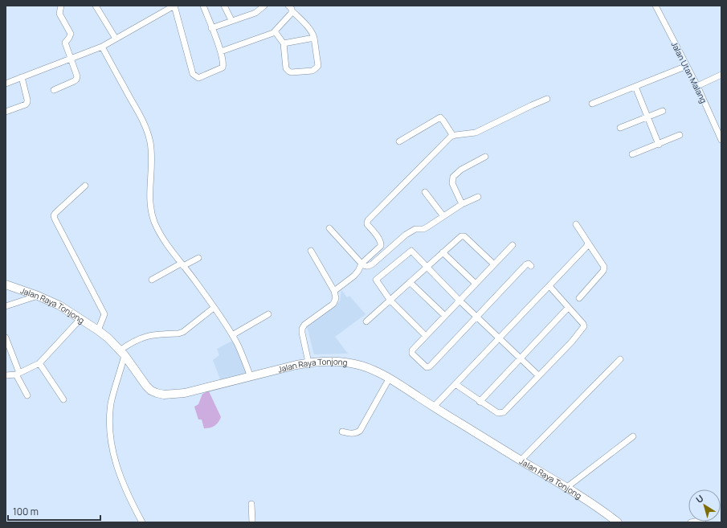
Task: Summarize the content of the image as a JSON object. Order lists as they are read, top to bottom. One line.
{"streets":{"main road":["Jalan Raya Tonjong"],"street":["Jalan Utan Malang"]},"scale_bar":"100 m","north":"top left"}
